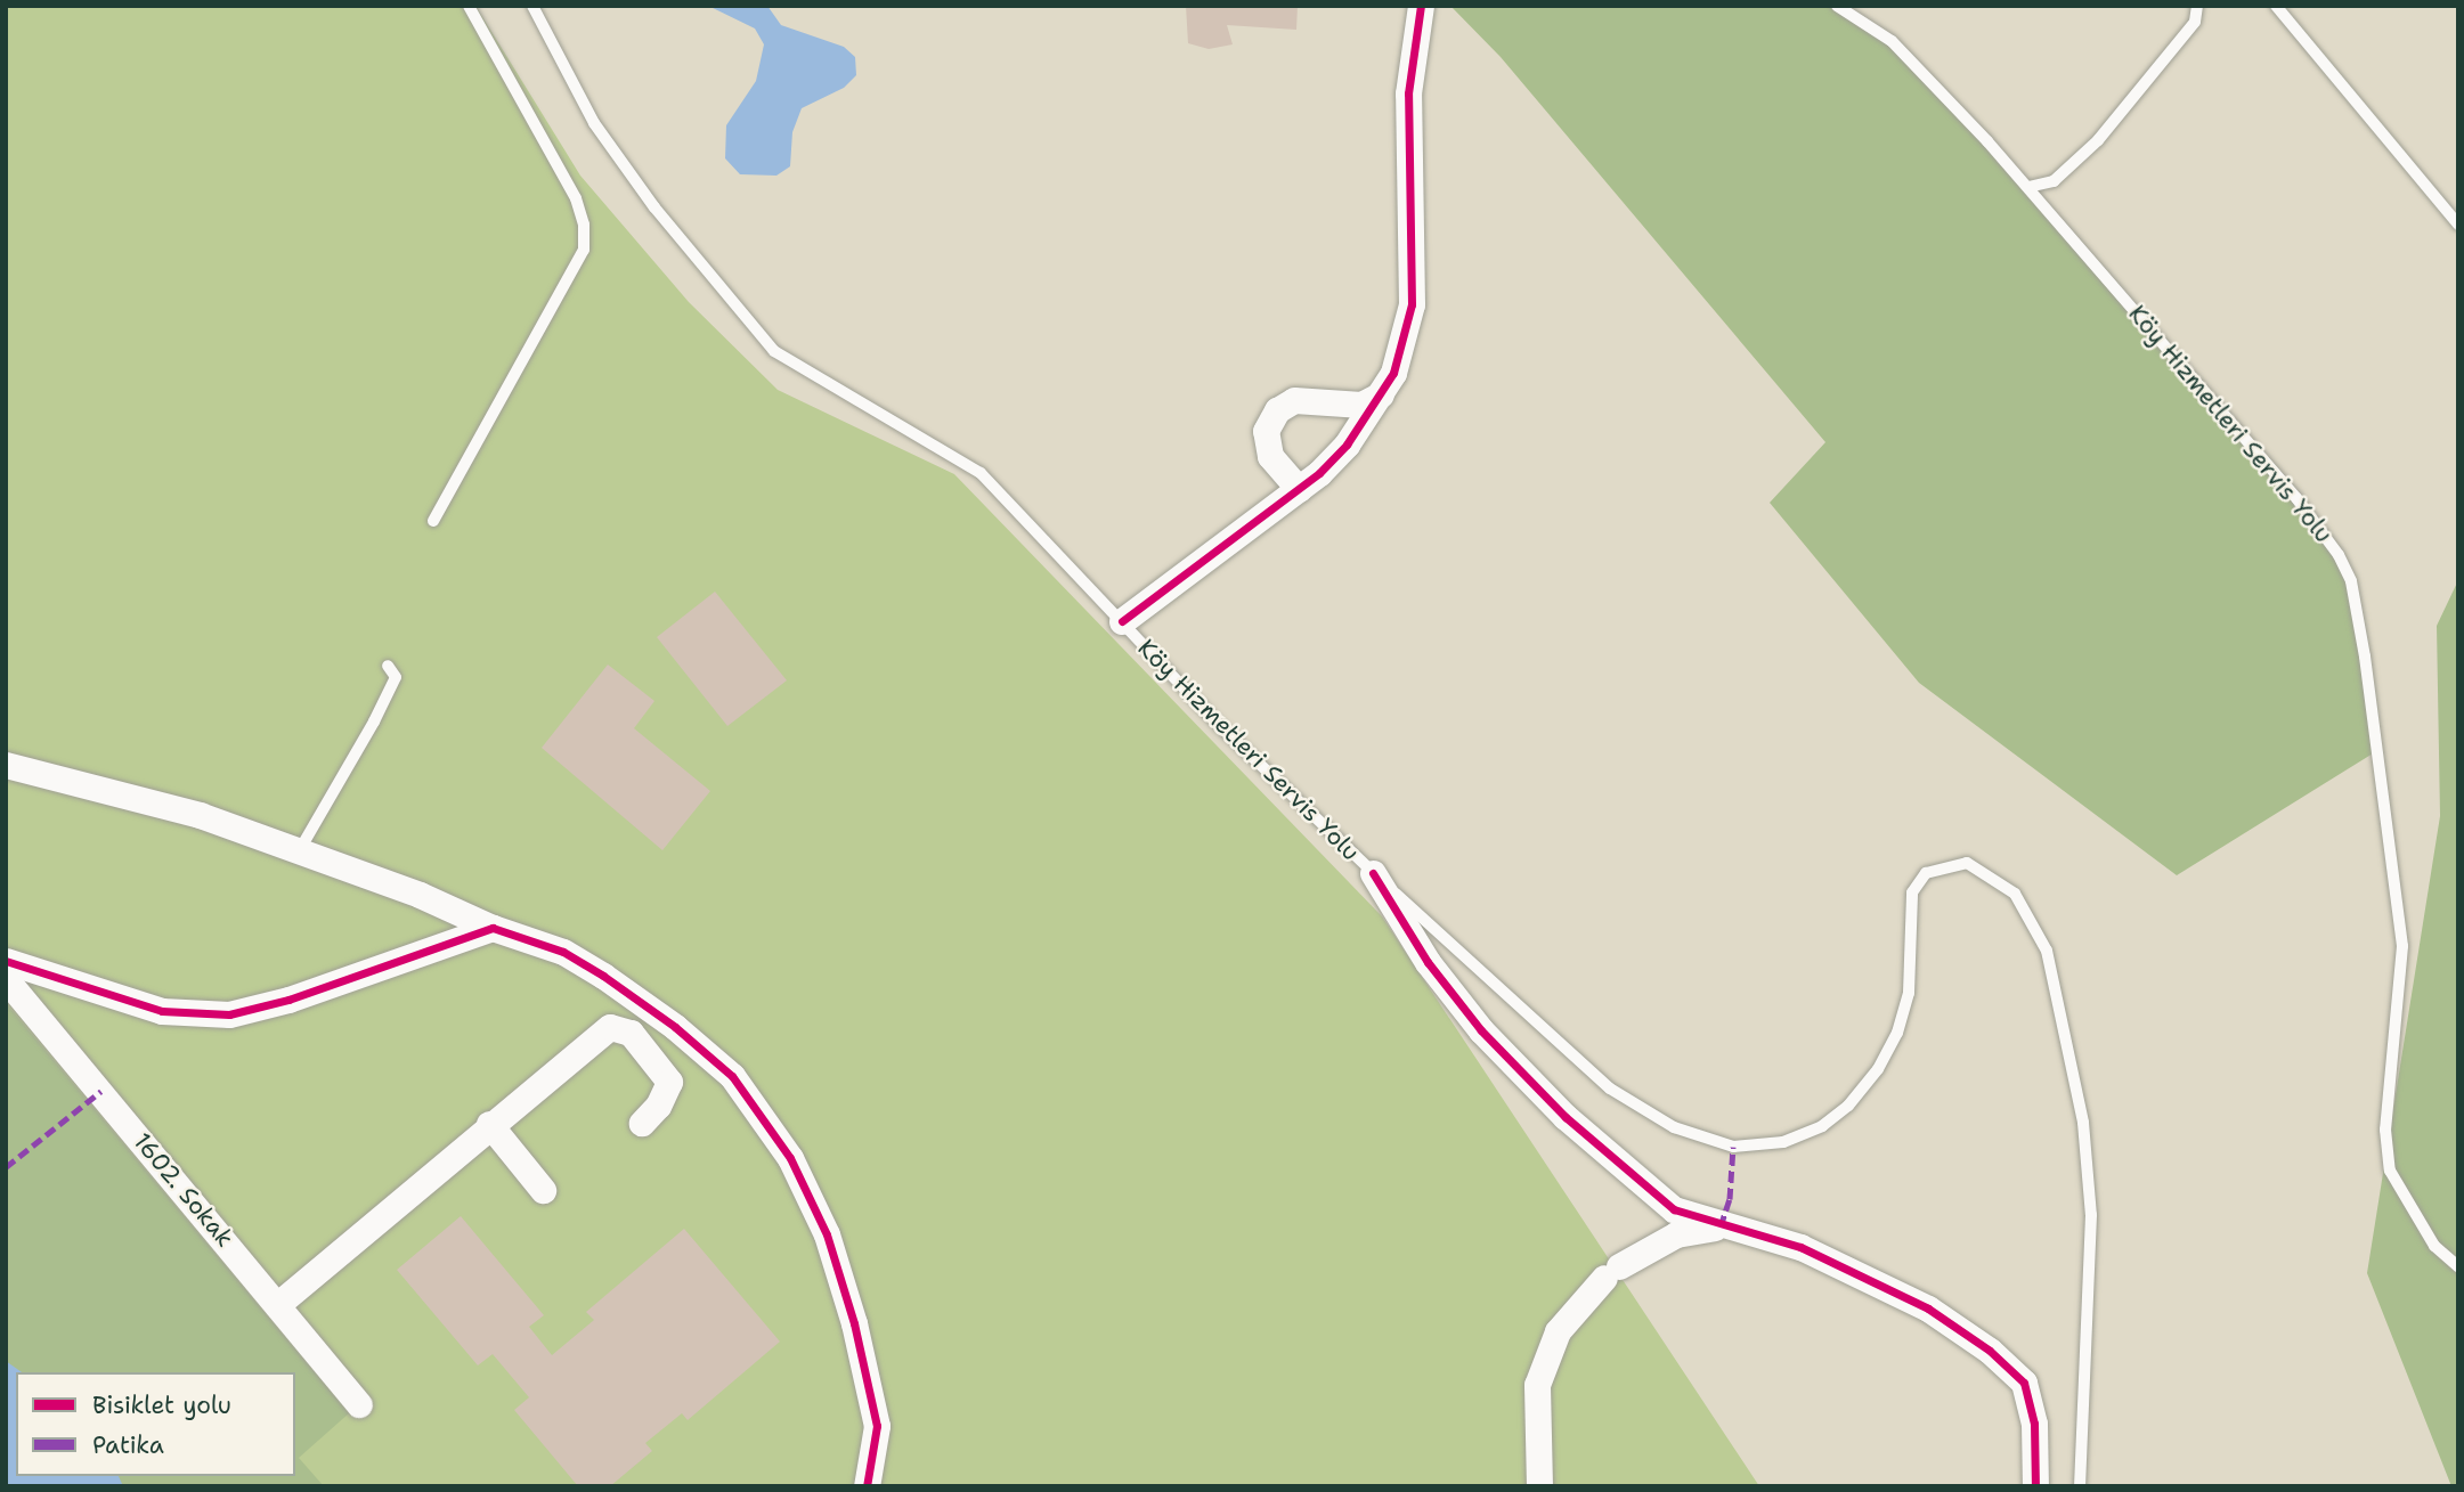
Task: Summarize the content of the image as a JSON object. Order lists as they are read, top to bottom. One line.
{"streets":{"street":["1602. Sokak"],"lane":["Köy Hizmetleri Servis Yolu"]},"legend":["Bisiklet yolu","Patika"]}
